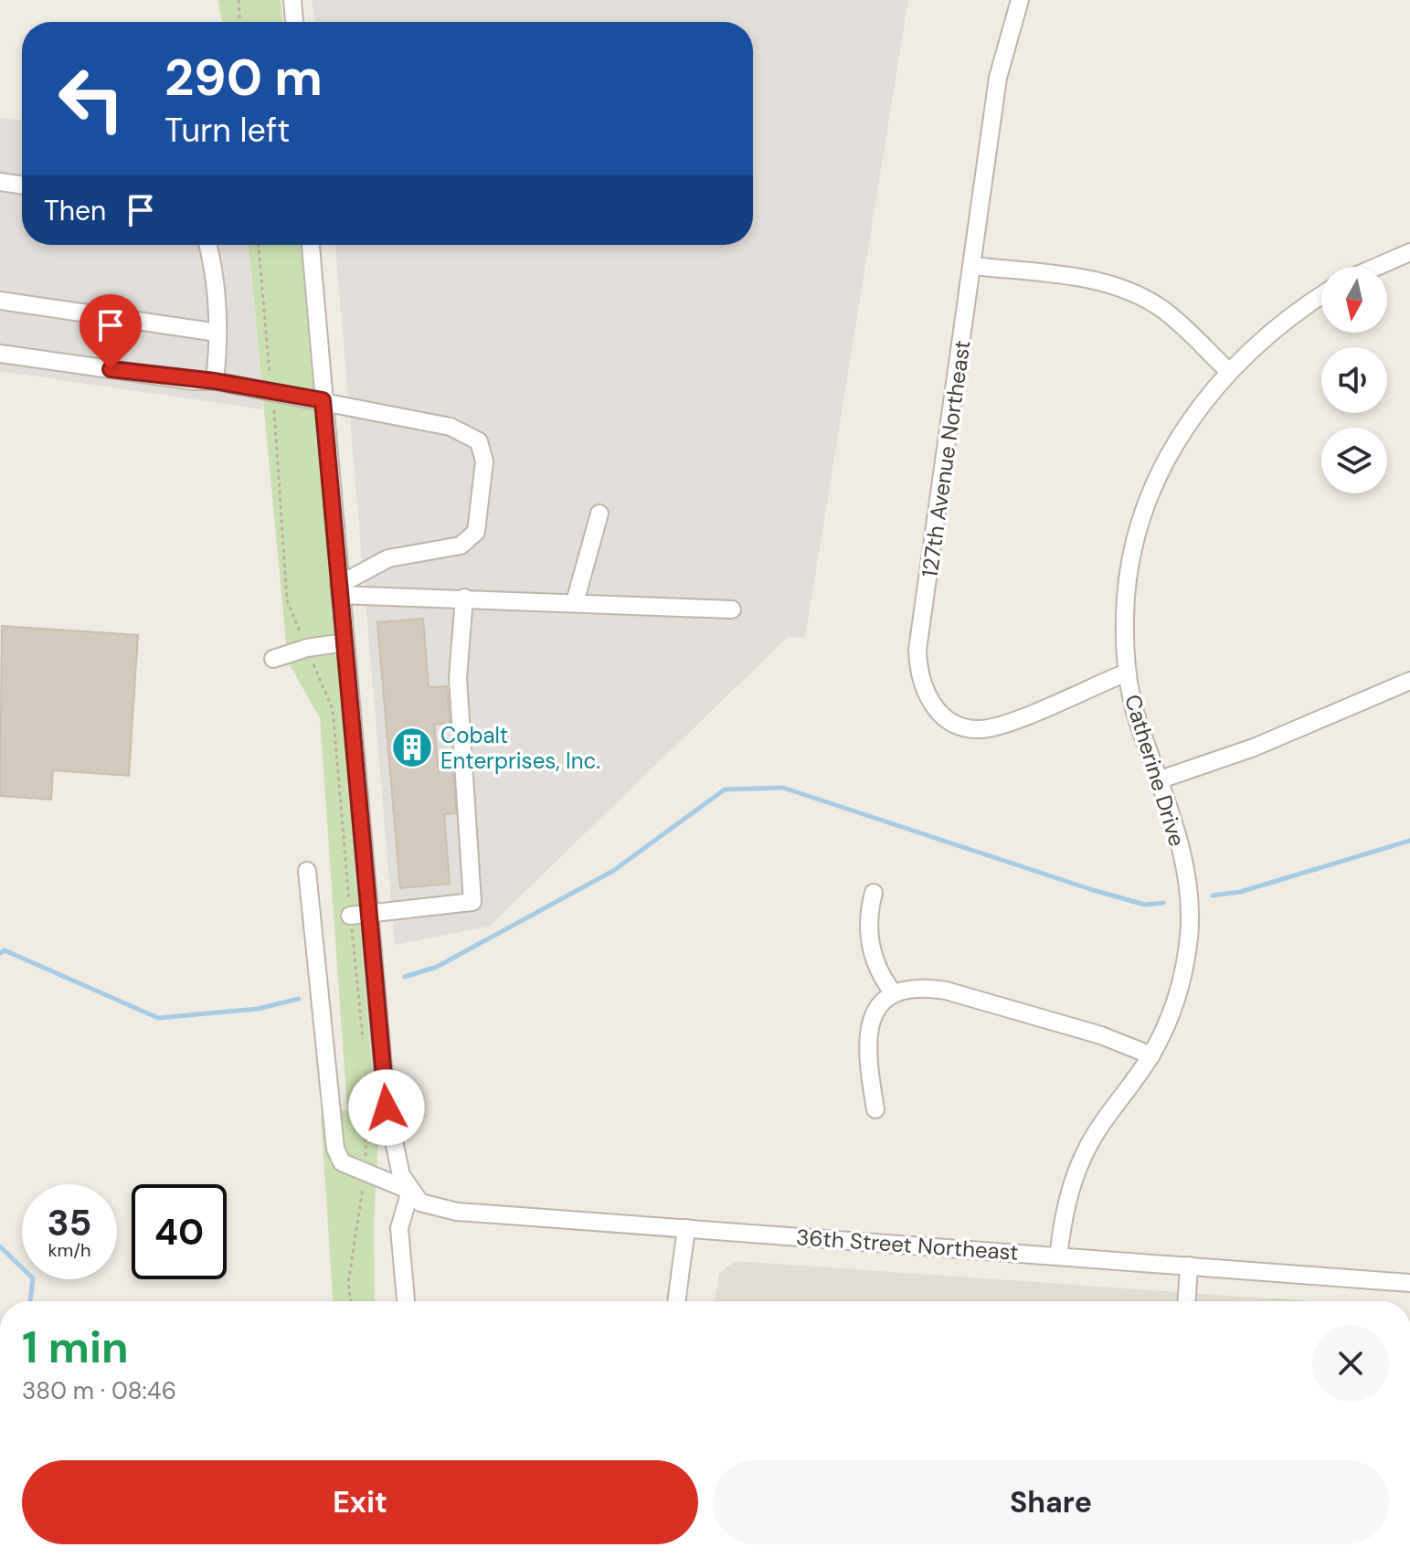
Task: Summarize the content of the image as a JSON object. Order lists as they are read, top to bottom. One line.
{"streets":{"street":["127th Avenue Northeast","Catherine Drive","36th Street Northeast"]},"crossings":[["127th Avenue Northeast","Catherine Drive"],["Catherine Drive","36th Street Northeast"]],"places":{"building":["Cobalt Enterprises, Inc."]},"north":"bottom","page":{"turn":["290 m","Turn left"],"then":"Then","speed":"35 km/h","limit":"40","heading":["1 min","380 m · 08:46"],"buttons":["Exit","Share"]}}
